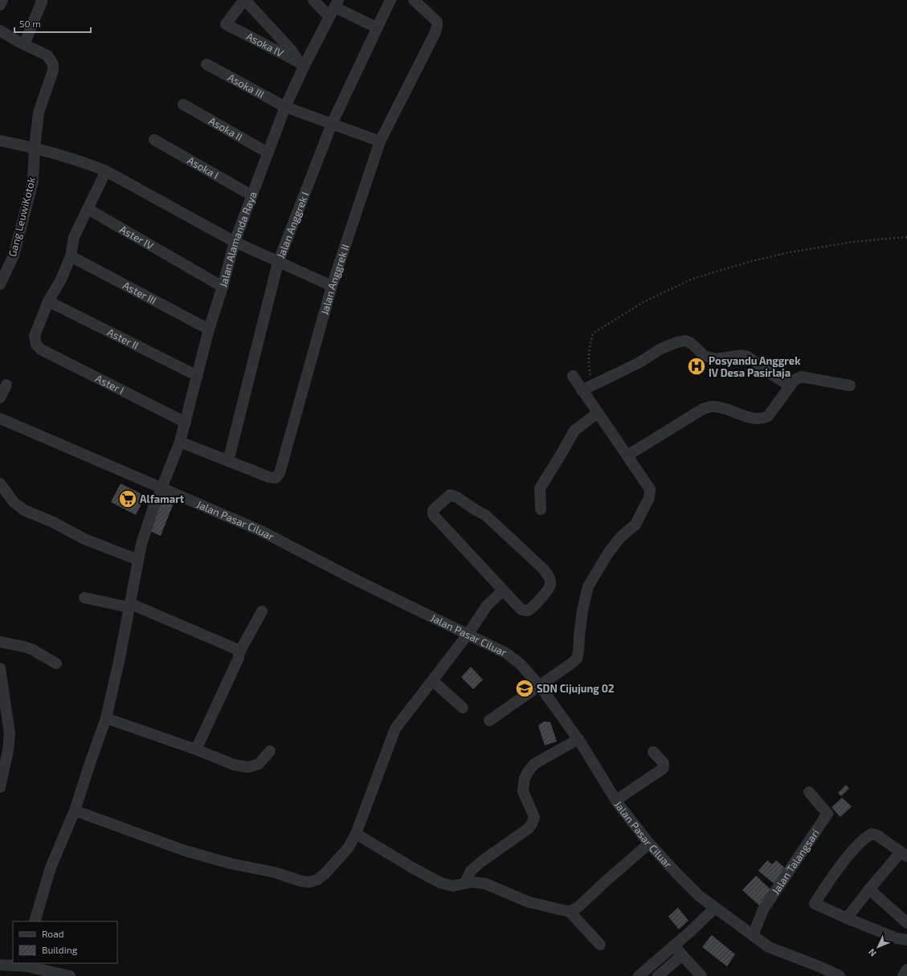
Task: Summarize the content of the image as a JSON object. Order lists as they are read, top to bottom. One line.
{"streets":{"street":["Asoka IV","Asoka III","Asoka II","Asoka I","Gang LeuwiKotok","Jalan Anggrek I","Aster IV","Jalan Alamanda Raya","Jalan Anggrek II","Aster III","Aster II","Aster I","Jalan Pasar Ciluar","Jalan Talangsari"]},"crossings":[["Asoka IV","Jalan Alamanda Raya"],["Asoka III","Jalan Anggrek I"],["Asoka III","Jalan Alamanda Raya"],["Asoka III","Jalan Anggrek II"],["Asoka II","Jalan Alamanda Raya"],["Asoka I","Jalan Alamanda Raya"],["Jalan Anggrek I","Jalan Anggrek II"],["Aster IV","Jalan Alamanda Raya"],["Jalan Alamanda Raya","Jalan Anggrek II"],["Jalan Alamanda Raya","Aster III"],["Jalan Alamanda Raya","Aster II"],["Jalan Alamanda Raya","Aster I"],["Jalan Alamanda Raya","Jalan Pasar Ciluar"],["Aster II","Aster I"],["Jalan Pasar Ciluar","Jalan Talangsari"]],"places":{"hospital":["Posyandu Anggrek IV Desa Pasirlaja"],"supermarket":["Alfamart"],"school or university":["SDN Cijujung 02"]},"legend":["Road","Building"],"scale_bar":"50 m","north":"bottom left"}
